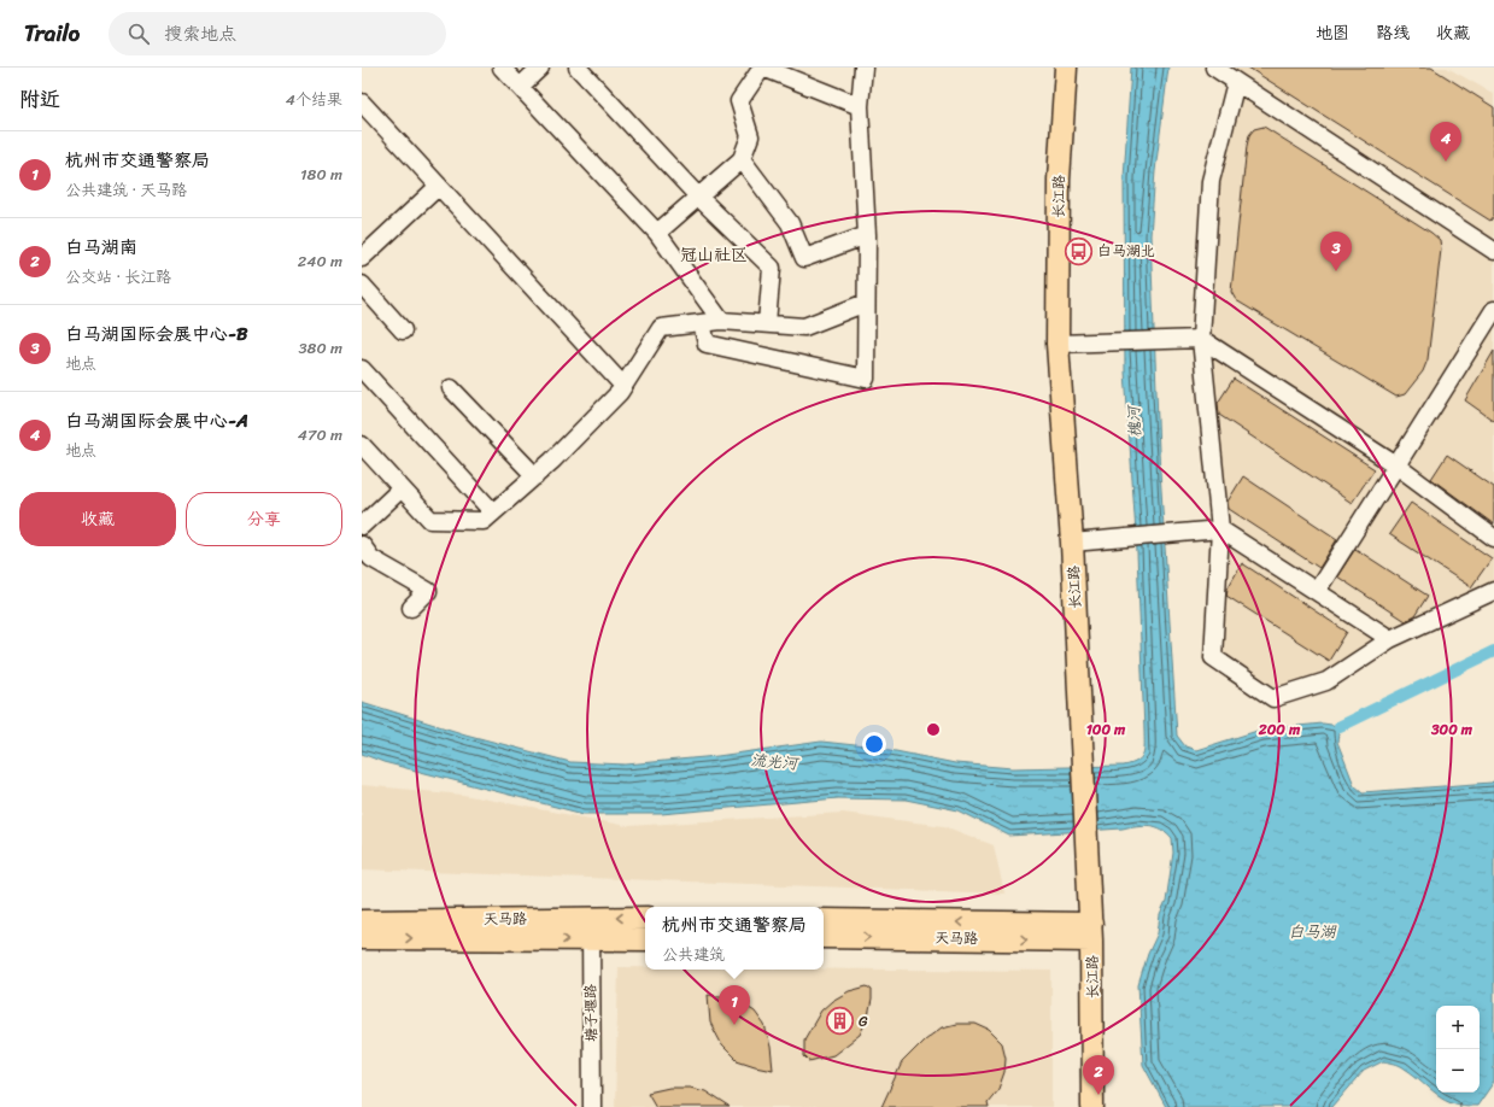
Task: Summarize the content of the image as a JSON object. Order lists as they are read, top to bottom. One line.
{"streets":{"main road":["长江路","天马路"],"street":["塘子堰路"]},"crossings":[["长江路","天马路"],["天马路","塘子堰路"]],"districts":["冠山社区"],"water":["槐河","流光河","白马湖"],"places":{"bus stop":["白马湖北"],"building":["G"]},"page":{"header":"Trailo","search":"搜索地点","nav":["地图","路线","收藏"],"heading":["附近","4个结果"],"pins":["4","3","1","2"],"list":[{"mark":"1","name":"杭州市交通警察局","note":"公共建筑 · 天马路","value":"180 m"},{"mark":"2","name":"白马湖南","note":"公交站 · 长江路","value":"240 m"},{"mark":"3","name":"白马湖国际会展中心-B","note":"地点","value":"380 m"},{"mark":"4","name":"白马湖国际会展中心-A","note":"地点","value":"470 m"}],"buttons":["收藏","分享"],"popup":["杭州市交通警察局","公共建筑"],"map_buttons":["+","−"]},"rings":["100 m","200 m","300 m"]}
